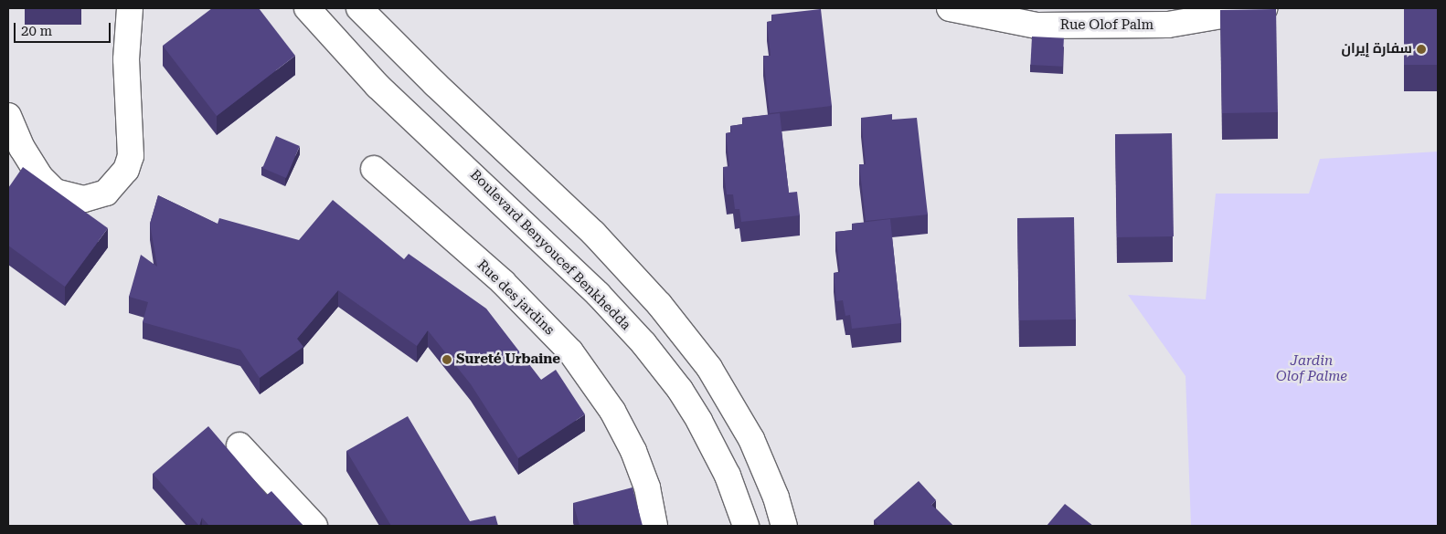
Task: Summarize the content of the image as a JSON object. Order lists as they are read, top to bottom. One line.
{"streets":{"main road":["Rue Olof Palm","Boulevard Benyoucef Benkhedda","Rue des jardins"]},"parks":["Jardin Olof Palme"],"places":["سفارة إيران","Sureté Urbaine"],"scale_bar":"20 m"}
